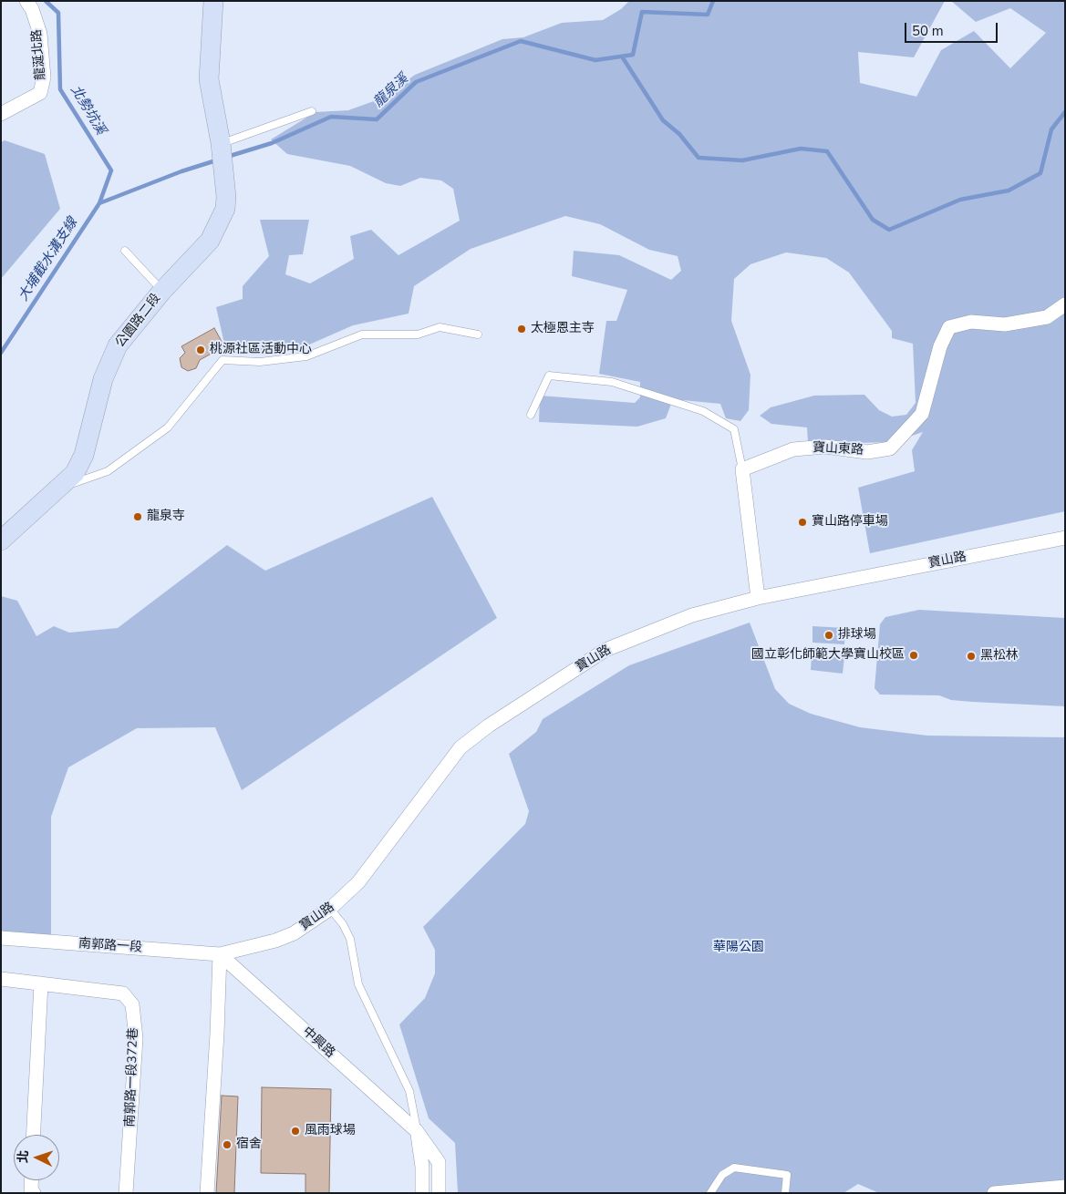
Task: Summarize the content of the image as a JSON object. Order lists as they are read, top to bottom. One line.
{"streets":{"main road":["公園路二段"],"street":["龍涎北路","寶山東路","寶山路","南郭路一段","中興路","南郭路一段372巷"]},"crossings":[["寶山路","南郭路一段"],["寶山路","中興路"],["南郭路一段","中興路"]],"water":["龍泉溪","北勢坑溪","大埔截水溝支線"],"parks":["華陽公園"],"places":["太極恩主寺","桃源社區活動中心","龍泉寺","寶山路停車場","排球場","國立彰化師範大學寶山校區","黑松林","風雨球場","宿舍"],"scale_bar":"50 m","north":"left"}
